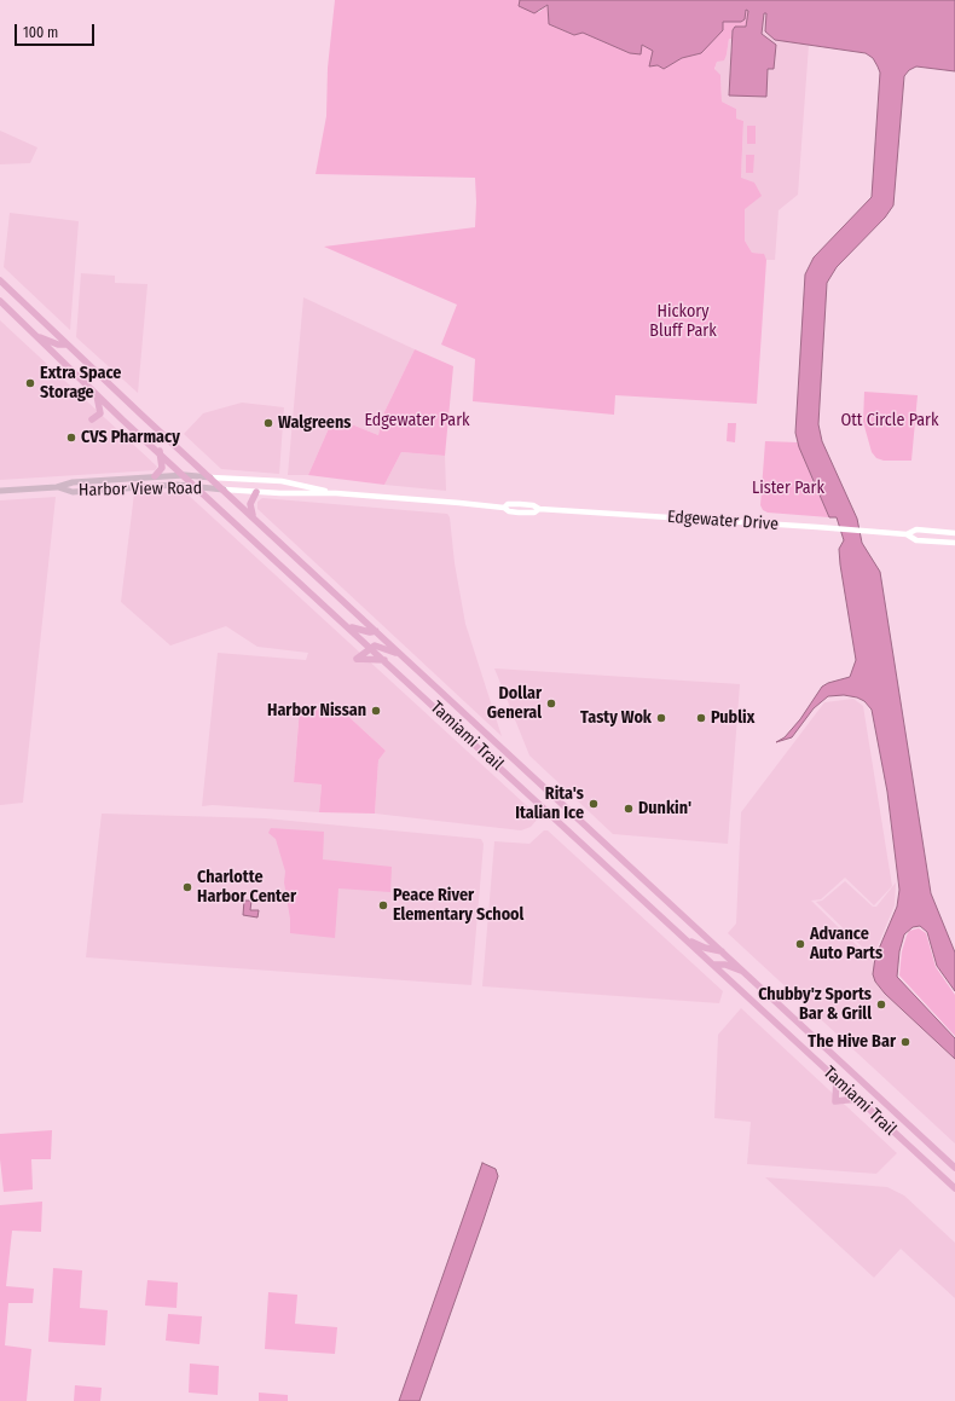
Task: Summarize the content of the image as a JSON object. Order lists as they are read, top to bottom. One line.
{"streets":{"main road":["Harbor View Road","Tamiami Trail"],"street":["Edgewater Drive"]},"crossings":[["Harbor View Road","Edgewater Drive"],["Harbor View Road","Tamiami Trail"],["Edgewater Drive","Tamiami Trail"]],"parks":["Hickory Bluff Park","Edgewater Park","Ott Circle Park","Lister Park"],"places":["Extra Space Storage","Walgreens","CVS Pharmacy","Dollar General","Harbor Nissan","Tasty Wok","Publix","Rita's Italian Ice","Dunkin'","Charlotte Harbor Center","Peace River Elementary School","Advance Auto Parts","Chubby'z Sports Bar & Grill","The Hive Bar"],"scale_bar":"100 m"}
